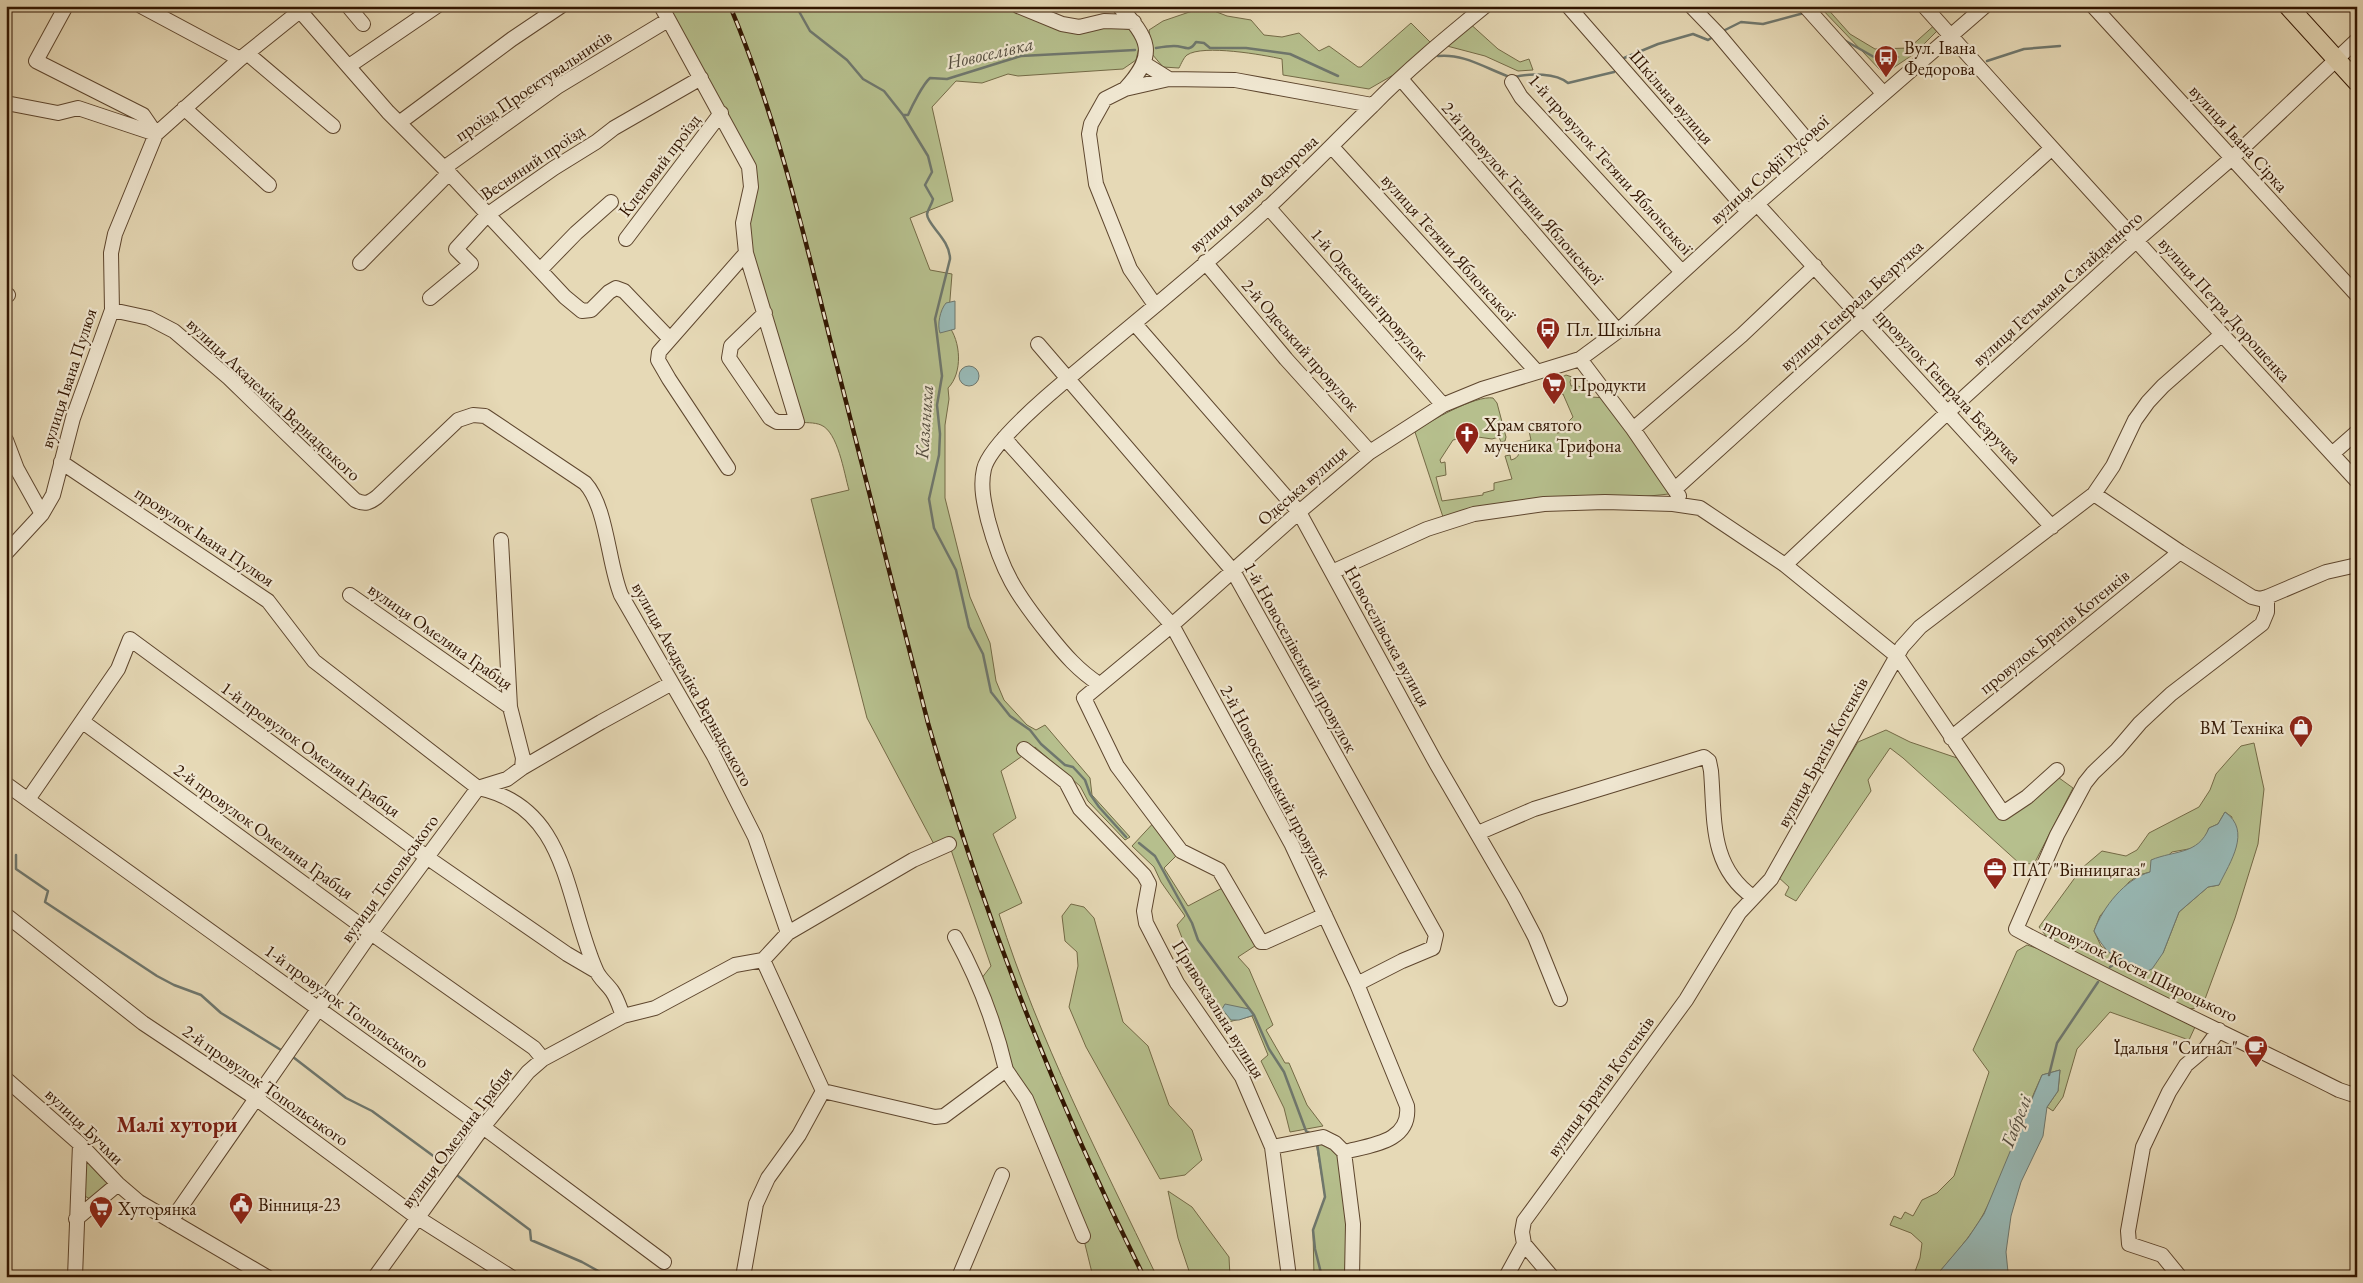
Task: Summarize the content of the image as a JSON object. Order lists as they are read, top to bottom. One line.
{"streets":{"street":["проїзд Проектувальників","Шкільна вулиця","вулиця Івана Сірка","Весняний проїзд","1-й провулок Тетяни Яблонської","Кленовий проїзд","вулиця Софії Русової","вулиця Івана Федорова","2-й провулок Тетяни Яблонської","вулиця Тетяни Яблонської","вулиця Гетьмана Сагайдачного","1-й Одеський провулок","вулиця Генерала Безручка","вулиця Петра Дорошенка","2-й Одеський провулок","вулиця Івана Пулюя","провулок Генерала Безручка","вулиця Академіка Вернадського","Одеська вулиця","провулок Івана Пулюя","провулок Братів Котенків","вулиця Омеляна Грабця","Новоселівська вулиця","1-й Новоселівський провулок","1-й провулок Омеляна Грабця","вулиця Братів Котенків","2-й Новоселівський провулок","2-й провулок Омеляна Грабця","вулиця Топольського","провулок Костя Широцького","1-й провулок Топольського","Привокзальна вулиця","2-й провулок Топольського","вулиця Бучми"]},"crossings":[["Шкільна вулиця","вулиця Софії Русової"],["Шкільна вулиця","провулок Генерала Безручка"],["вулиця Івана Сірка","вулиця Гетьмана Сагайдачного"],["1-й провулок Тетяни Яблонської","вулиця Софії Русової"],["вулиця Софії Русової","2-й провулок Тетяни Яблонської"],["вулиця Софії Русової","вулиця Петра Дорошенка"],["вулиця Софії Русової","провулок Генерала Безручка"],["вулиця Софії Русової","Одеська вулиця"],["вулиця Івана Федорова","2-й провулок Тетяни Яблонської"],["вулиця Івана Федорова","вулиця Тетяни Яблонської"],["вулиця Івана Федорова","1-й Одеський провулок"],["вулиця Івана Федорова","2-й Одеський провулок"],["вулиця Івана Федорова","Одеська вулиця"],["вулиця Івана Федорова","Новоселівська вулиця"],["вулиця Івана Федорова","1-й Новоселівський провулок"],["вулиця Івана Федорова","2-й Новоселівський провулок"],["вулиця Тетяни Яблонської","Одеська вулиця"],["вулиця Гетьмана Сагайдачного","вулиця Петра Дорошенка"],["вулиця Гетьмана Сагайдачного","провулок Генерала Безручка"],["1-й Одеський провулок","Одеська вулиця"],["вулиця Генерала Безручка","вулиця Петра Дорошенка"],["вулиця Генерала Безручка","провулок Генерала Безручка"],["вулиця Петра Дорошенка","вулиця Братів Котенків"],["2-й Одеський провулок","Одеська вулиця"],["вулиця Івана Пулюя","вулиця Академіка Вернадського"],["вулиця Івана Пулюя","провулок Івана Пулюя"],["провулок Генерала Безручка","вулиця Братів Котенків"],["Одеська вулиця","Новоселівська вулиця"],["Одеська вулиця","1-й Новоселівський провулок"],["Одеська вулиця","2-й Новоселівський провулок"],["провулок Івана Пулюя","вулиця Топольського"],["вулиця Омеляна Грабця","2-й провулок Омеляна Грабця"],["вулиця Омеляна Грабця","1-й провулок Топольського"],["вулиця Омеляна Грабця","2-й провулок Топольського"],["1-й Новоселівський провулок","2-й Новоселівський провулок"],["1-й провулок Омеляна Грабця","2-й провулок Омеляна Грабця"],["1-й провулок Омеляна Грабця","вулиця Топольського"],["2-й провулок Омеляна Грабця","вулиця Топольського"],["вулиця Топольського","1-й провулок Топольського"],["вулиця Топольського","2-й провулок Топольського"],["вулиця Топольського","вулиця Бучми"]],"districts":["Малі хутори"],"water":["Новоселівка","Казаниха","Габрелі"],"places":{"bus stop":["Вул. Івана Федорова","Пл. Шкільна"],"supermarket":["Продукти","Хуторянка"],"church":["Храм святого мученика Трифона"],"shop":["ВМ Техніка"],"office":["ПАТ \"Вінницягаз\""],"cafe":["Їдальня \"Сигнал\""],"public building":["Вінниця-23"]}}
